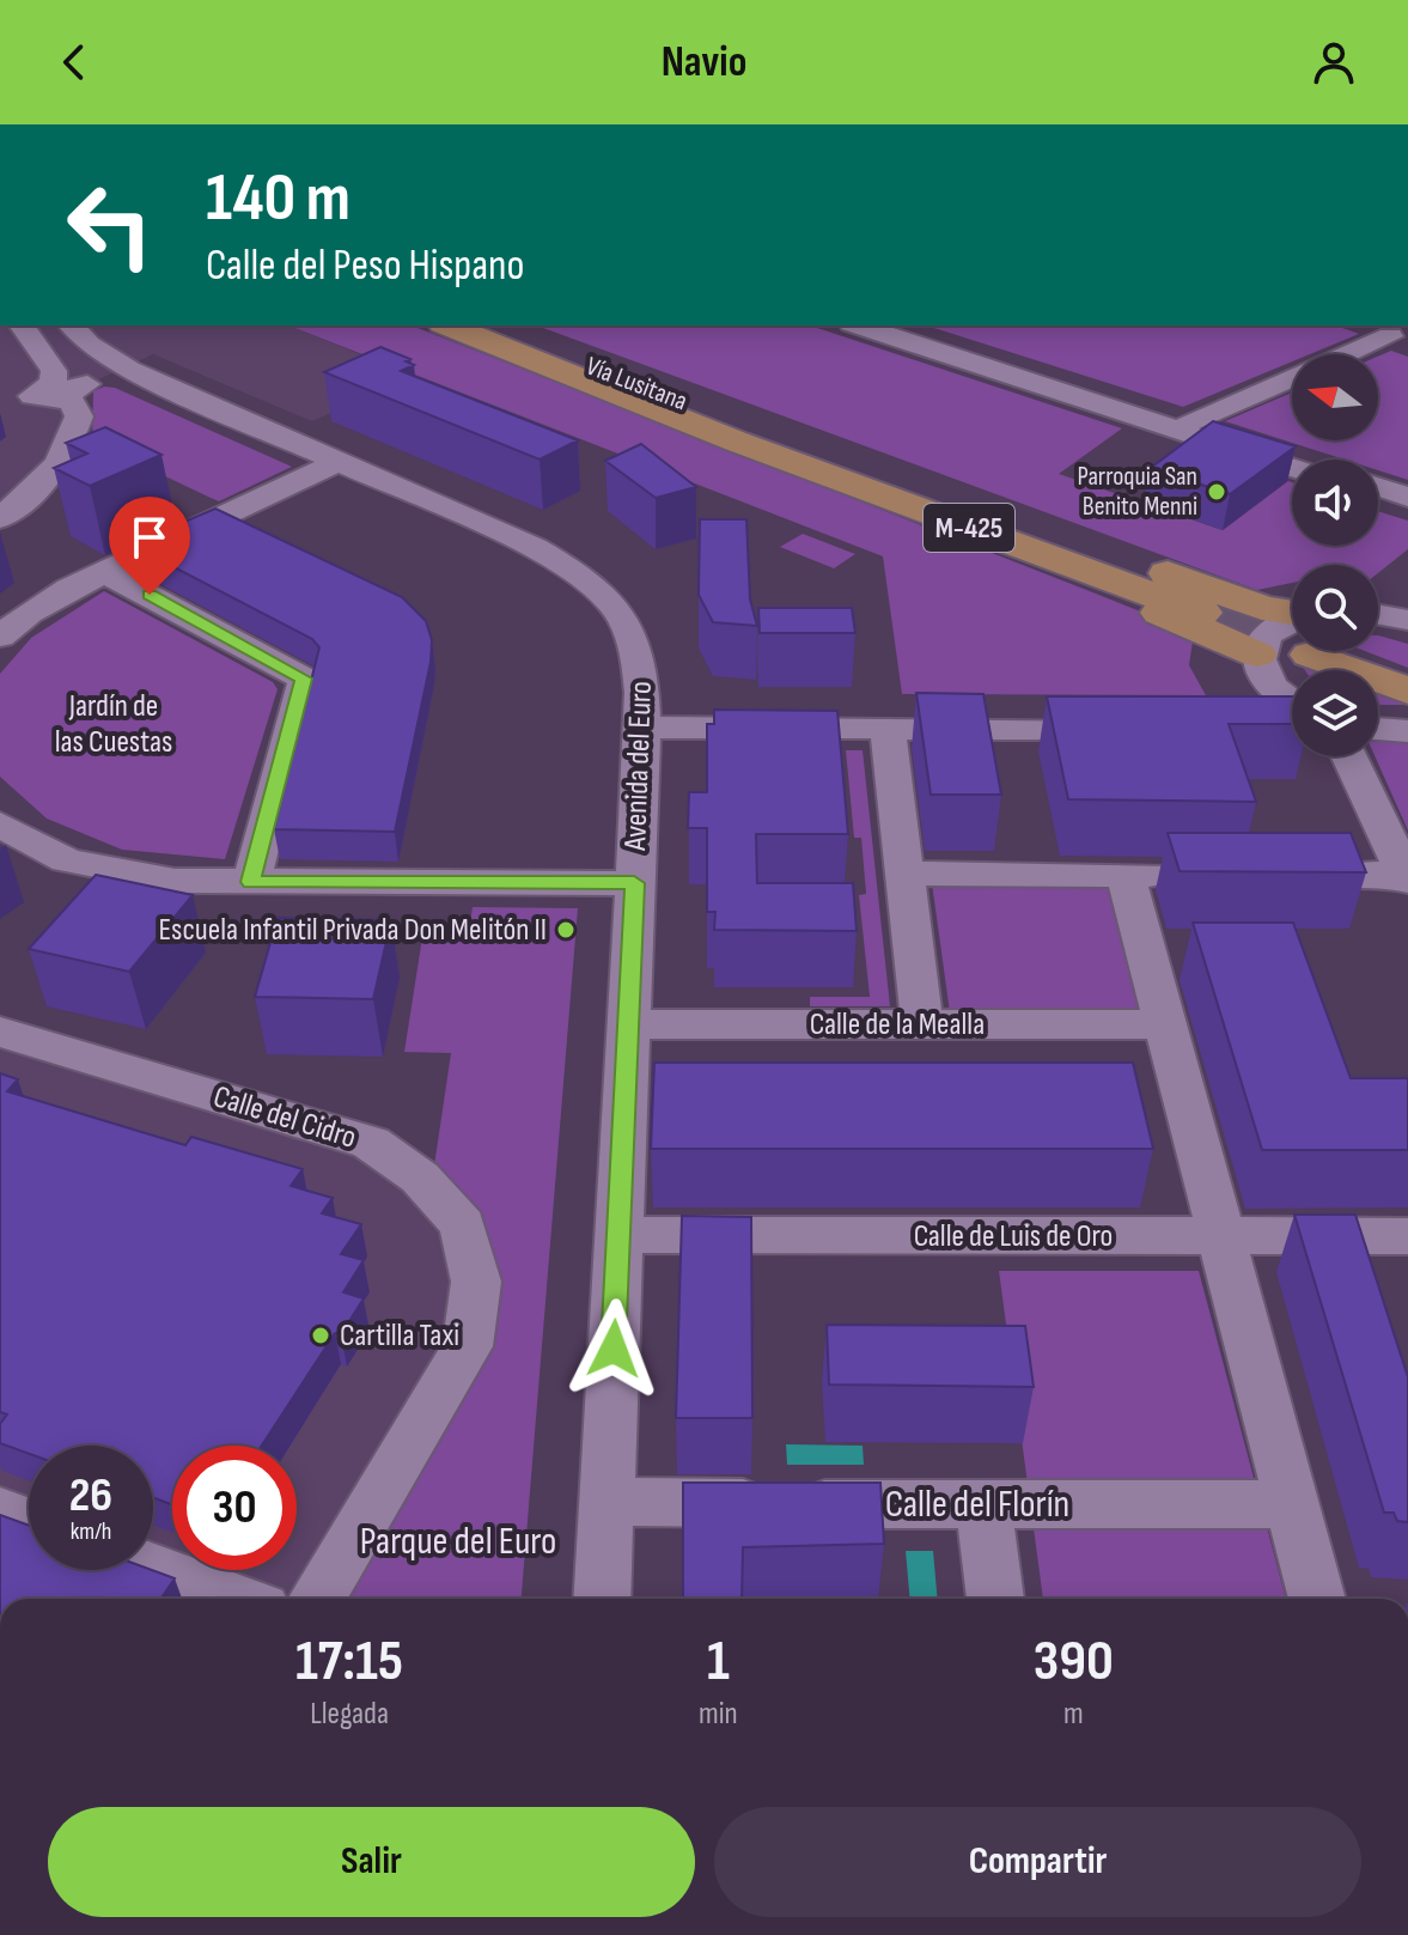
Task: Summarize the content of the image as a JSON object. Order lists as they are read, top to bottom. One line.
{"streets":{"main road":["Vía Lusitana","M-425"],"street":["Avenida del Euro","Calle de la Mealla","Calle del Cidro","Calle de Luis de Oro","Calle del Florín"]},"crossings":[["Vía Lusitana","M-425"],["Avenida del Euro","Calle de la Mealla"],["Avenida del Euro","Calle de Luis de Oro"],["Avenida del Euro","Calle del Florín"]],"parks":["Jardín de las Cuestas","Parque del Euro"],"places":["Parroquia San Benito Menni","Escuela Infantil Privada Don Melitón II","Cartilla Taxi"],"north":"left","page":{"header":"Navio","turn":["140 m","Calle del Peso Hispano"],"speed":"26 km/h","limit":"30","eta":["17:15","Llegada","1","min","390","m"],"buttons":["Salir","Compartir"]}}
